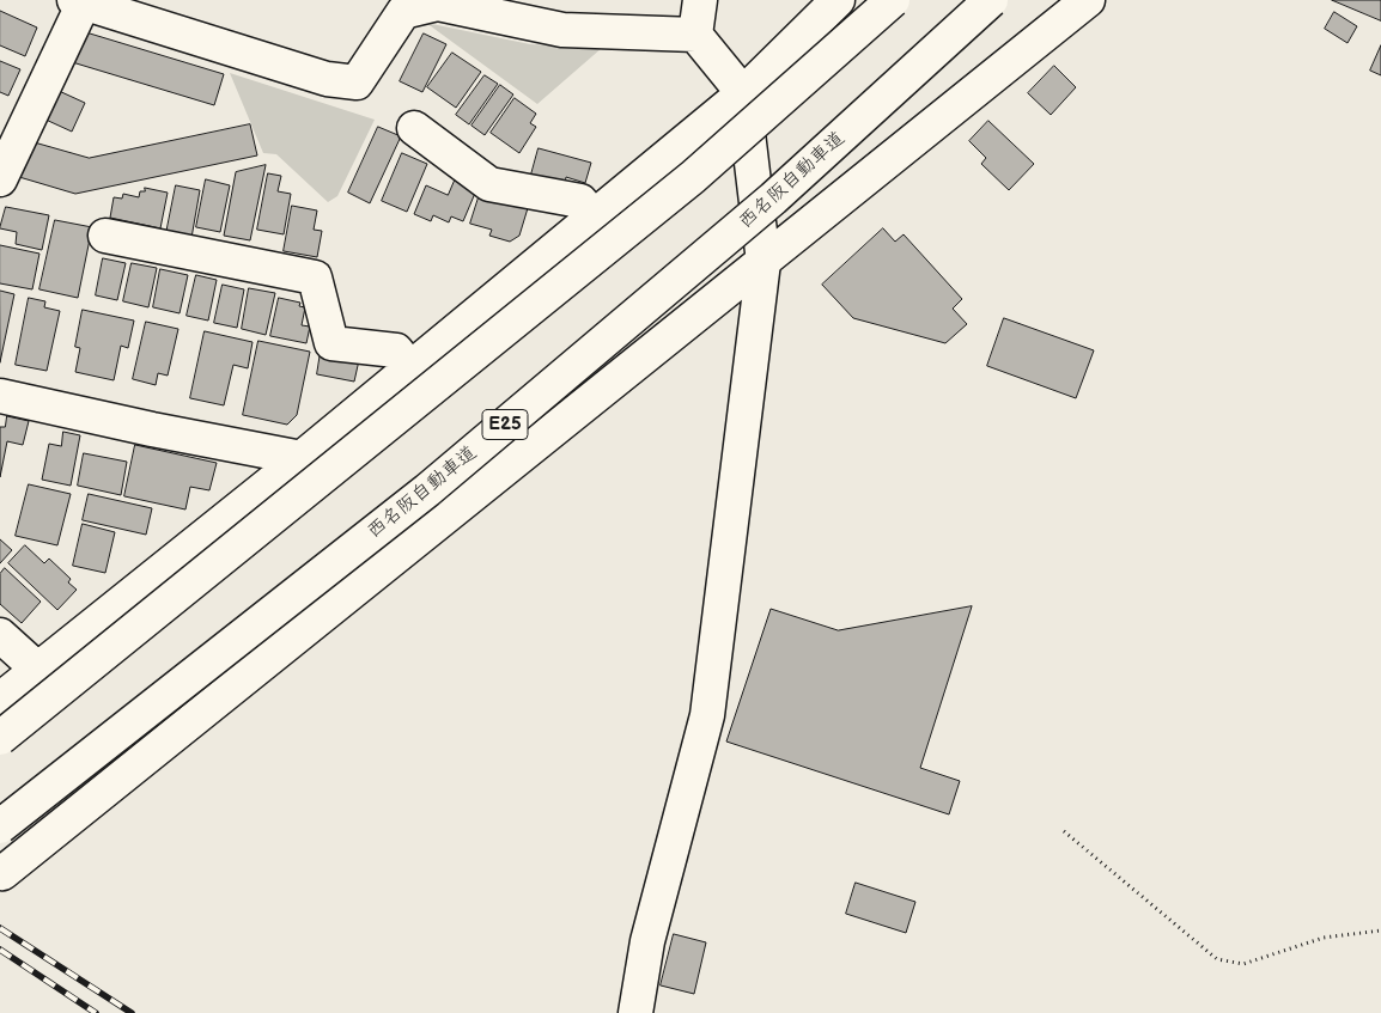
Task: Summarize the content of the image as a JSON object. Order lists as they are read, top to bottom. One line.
{"streets":{"main road":["西名阪自動車道","E25"]}}
